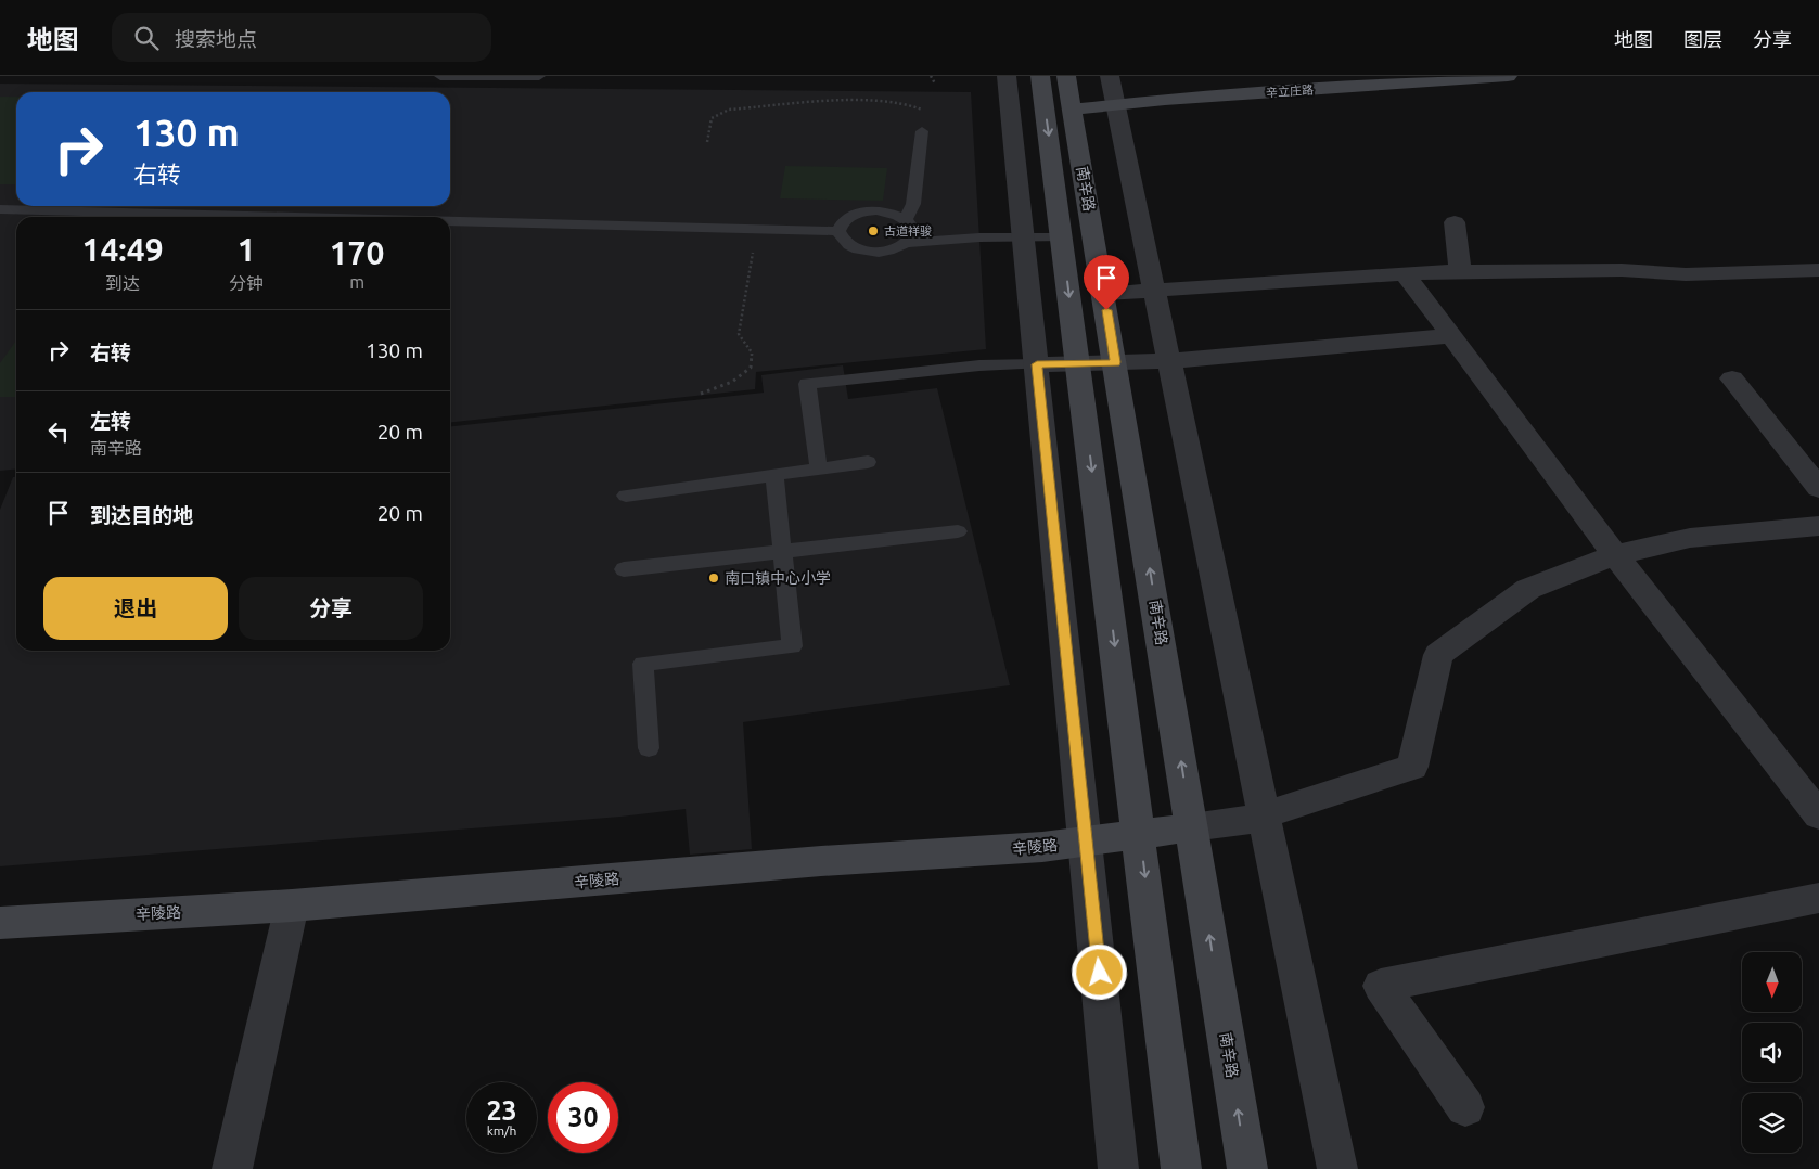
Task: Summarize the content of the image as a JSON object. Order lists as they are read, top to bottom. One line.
{"streets":{"main road":["辛立庄路","南辛路","辛陵路"]},"crossings":[["辛立庄路","南辛路"],["南辛路","辛陵路"]],"places":["古道祥骏","南口镇中心小学"],"north":"bottom","page":{"header":"地图","search":"搜索地点","nav":["地图","图层","分享"],"turn":["130 m","右转"],"eta":["14:49","到达","1","分钟","170","m"],"list":[{"name":"右转","value":"130 m"},{"name":"左转","note":"南辛路","value":"20 m"},{"name":"到达目的地","value":"20 m"}],"buttons":["退出","分享"],"speed":"23 km/h","limit":"30"}}
